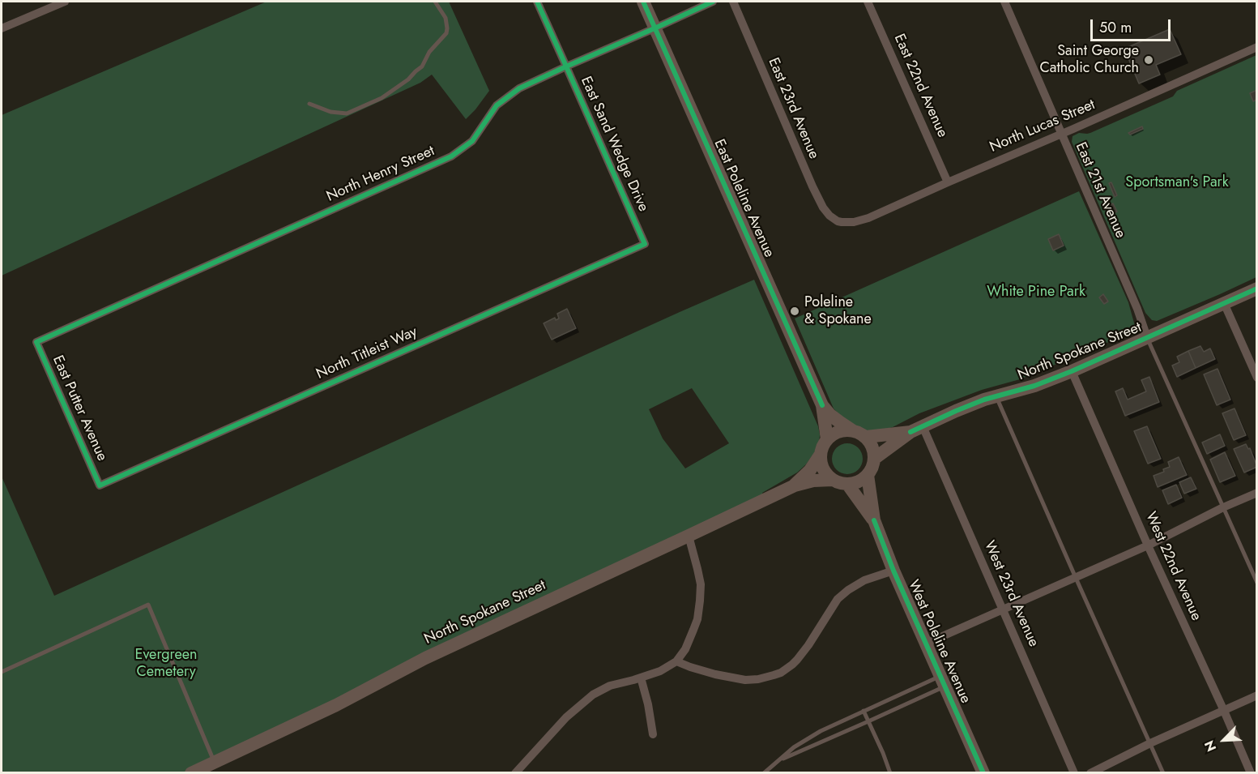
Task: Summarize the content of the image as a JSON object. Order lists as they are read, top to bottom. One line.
{"streets":{"main road":["East Poleline Avenue","North Spokane Street","West Poleline Avenue"],"street":["East 22nd Avenue","East 23rd Avenue","North Lucas Street","East Sand Wedge Drive","North Henry Street","East 21st Avenue","North Titleist Way","East Putter Avenue","West 22nd Avenue","West 23rd Avenue"]},"crossings":[["East 22nd Avenue","North Lucas Street"],["East 23rd Avenue","North Lucas Street"],["North Lucas Street","East 21st Avenue"],["East Sand Wedge Drive","North Henry Street"],["East Sand Wedge Drive","North Titleist Way"],["North Henry Street","East Poleline Avenue"],["North Henry Street","East Putter Avenue"],["East 21st Avenue","North Spokane Street"],["East Poleline Avenue","North Spokane Street"],["East Poleline Avenue","West Poleline Avenue"],["North Spokane Street","West 22nd Avenue"],["North Spokane Street","West 23rd Avenue"],["North Spokane Street","West Poleline Avenue"],["North Titleist Way","East Putter Avenue"]],"parks":["Sportsman's Park","White Pine Park","Evergreen Cemetery"],"places":["Saint George Catholic Church","Poleline & Spokane"],"scale_bar":"50 m","north":"bottom left"}
